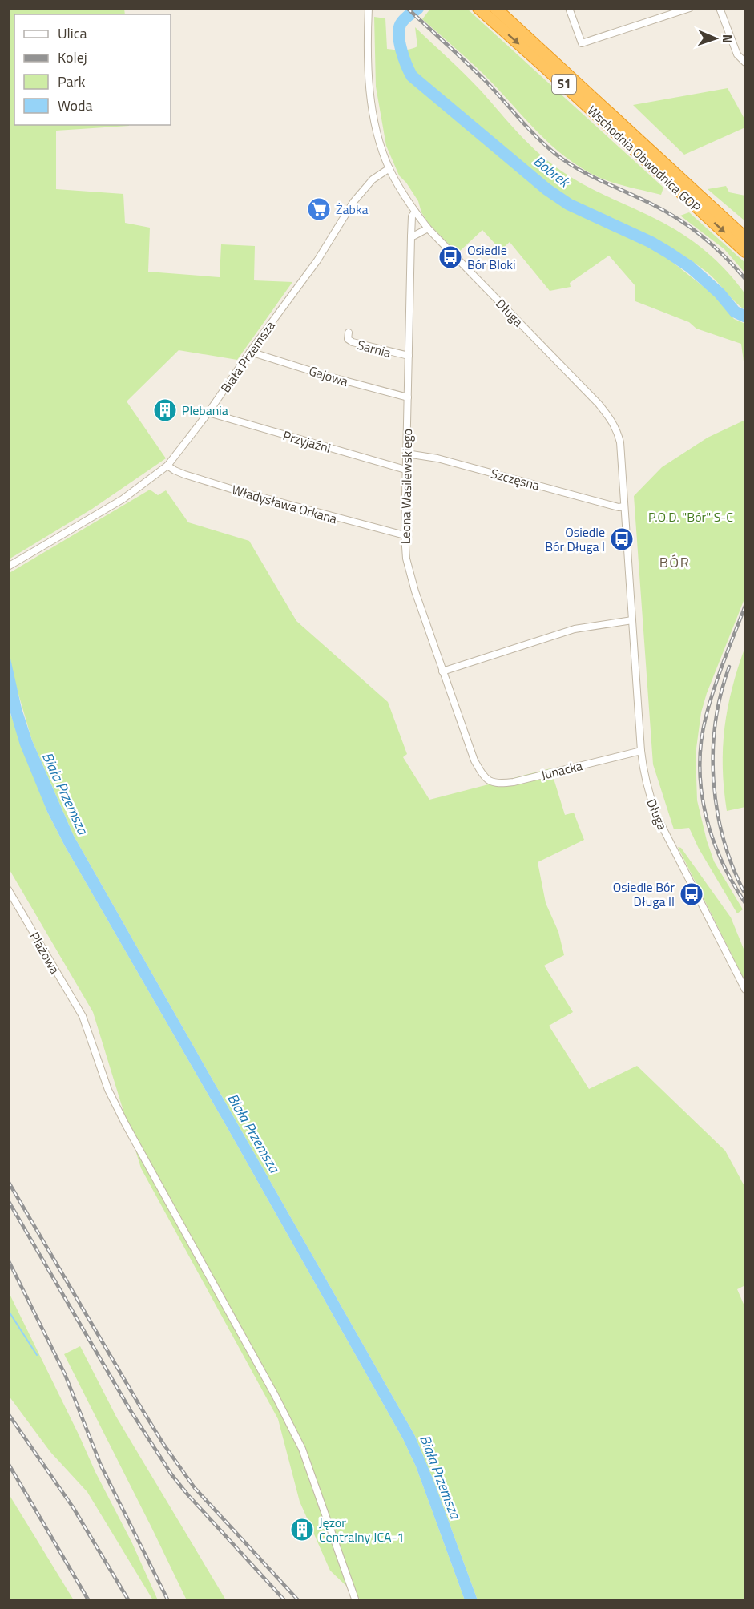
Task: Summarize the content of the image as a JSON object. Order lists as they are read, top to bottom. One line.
{"streets":{"highway":["S1","Wschodnia Obwodnica GOP"],"street":["Długa","Sarnia","Biała Przemsza","Gajowa","Przyjaźni","Szczęsna","Leona Wasilewskiego","Władysława Orkana","Junacka","Plażowa"]},"crossings":[["Długa","Biała Przemsza"],["Długa","Szczęsna"],["Długa","Leona Wasilewskiego"],["Długa","Junacka"],["Sarnia","Leona Wasilewskiego"],["Biała Przemsza","Gajowa"],["Biała Przemsza","Przyjaźni"],["Biała Przemsza","Władysława Orkana"],["Gajowa","Leona Wasilewskiego"],["Przyjaźni","Leona Wasilewskiego"],["Szczęsna","Leona Wasilewskiego"],["Leona Wasilewskiego","Władysława Orkana"],["Leona Wasilewskiego","Junacka"]],"districts":["BÓR"],"water":["Bobrek","Biała Przemsza"],"parks":["P.O.D. \"Bór\" S-C"],"places":{"supermarket":["Żabka"],"bus stop":["Osiedle Bór Bloki","Osiedle Bór Długa I","Osiedle Bór Długa II"],"building":["Plebania","Jęzor Centralny JCA-1"]},"legend":["Ulica","Kolej","Park","Woda"],"north":"right"}
